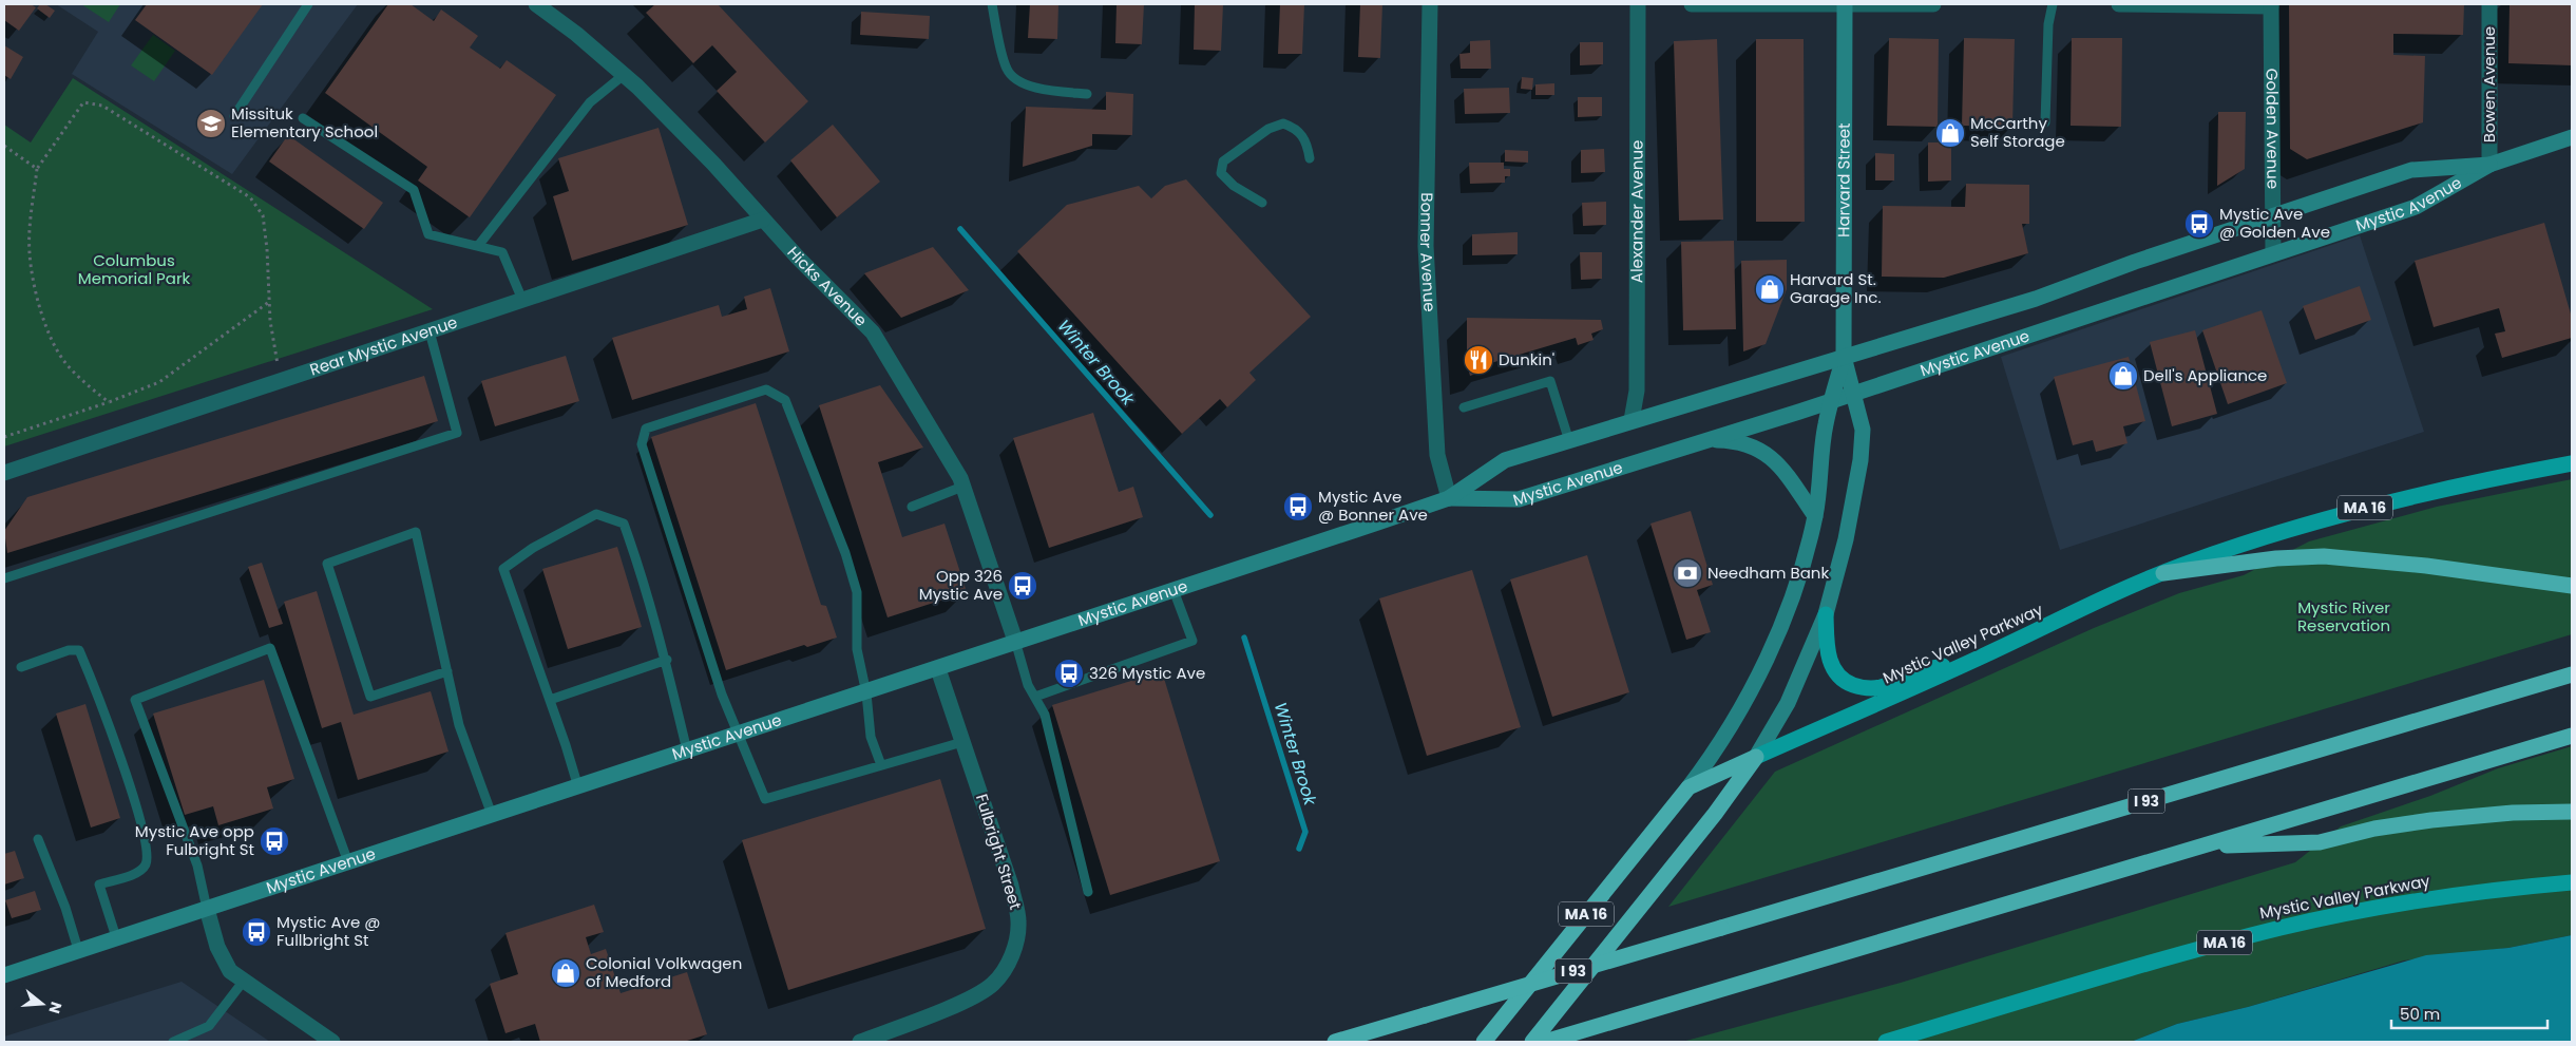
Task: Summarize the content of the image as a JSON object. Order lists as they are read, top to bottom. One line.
{"streets":{"highway":["MA 16","Mystic Valley Parkway","I 93"],"main road":["Harvard Street","Mystic Avenue"],"street":["Bowen Avenue","Golden Avenue","Alexander Avenue","Bonner Avenue","Hicks Avenue","Rear Mystic Avenue","Fulbright Street"]},"crossings":[["Bowen Avenue","Mystic Avenue"],["Golden Avenue","Mystic Avenue"],["Harvard Street","Mystic Avenue"],["Mystic Avenue","Alexander Avenue"],["Mystic Avenue","Bonner Avenue"],["Mystic Avenue","Hicks Avenue"],["Mystic Avenue","Fulbright Street"],["Hicks Avenue","Rear Mystic Avenue"]],"water":["Winter Brook"],"parks":["Columbus Memorial Park","Mystic River Reservation"],"places":{"school or university":["Missituk Elementary School"],"shop":["McCarthy Self Storage","Harvard St. Garage Inc.","Dell's Appliance","Colonial Volkwagen of Medford"],"bus stop":["Mystic Ave @ Golden Ave","Mystic Ave @ Bonner Ave","Opp 326 Mystic Ave","326 Mystic Ave","Mystic Ave opp Fulbright St","Mystic Ave @ Fullbright St"],"restaurant":["Dunkin'"],"bank":["Needham Bank"]},"scale_bar":"50 m","north":"right"}
